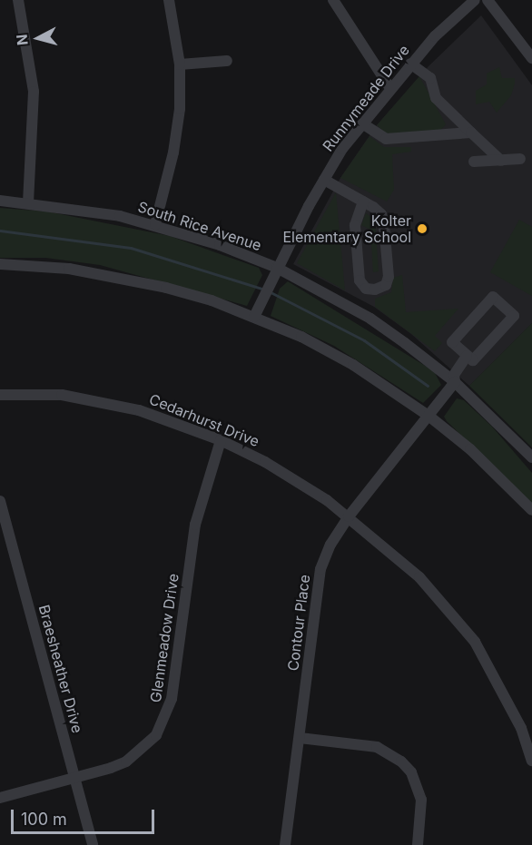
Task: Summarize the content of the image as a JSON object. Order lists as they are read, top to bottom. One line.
{"streets":{"street":["Runnymeade Drive","South Rice Avenue","Cedarhurst Drive","Contour Place","Glenmeadow Drive","Braesheather Drive"]},"crossings":[["Runnymeade Drive","South Rice Avenue"],["South Rice Avenue","Contour Place"],["Cedarhurst Drive","Contour Place"],["Cedarhurst Drive","Glenmeadow Drive"],["Glenmeadow Drive","Braesheather Drive"]],"places":["Kolter Elementary School"],"scale_bar":"100 m","north":"left"}
